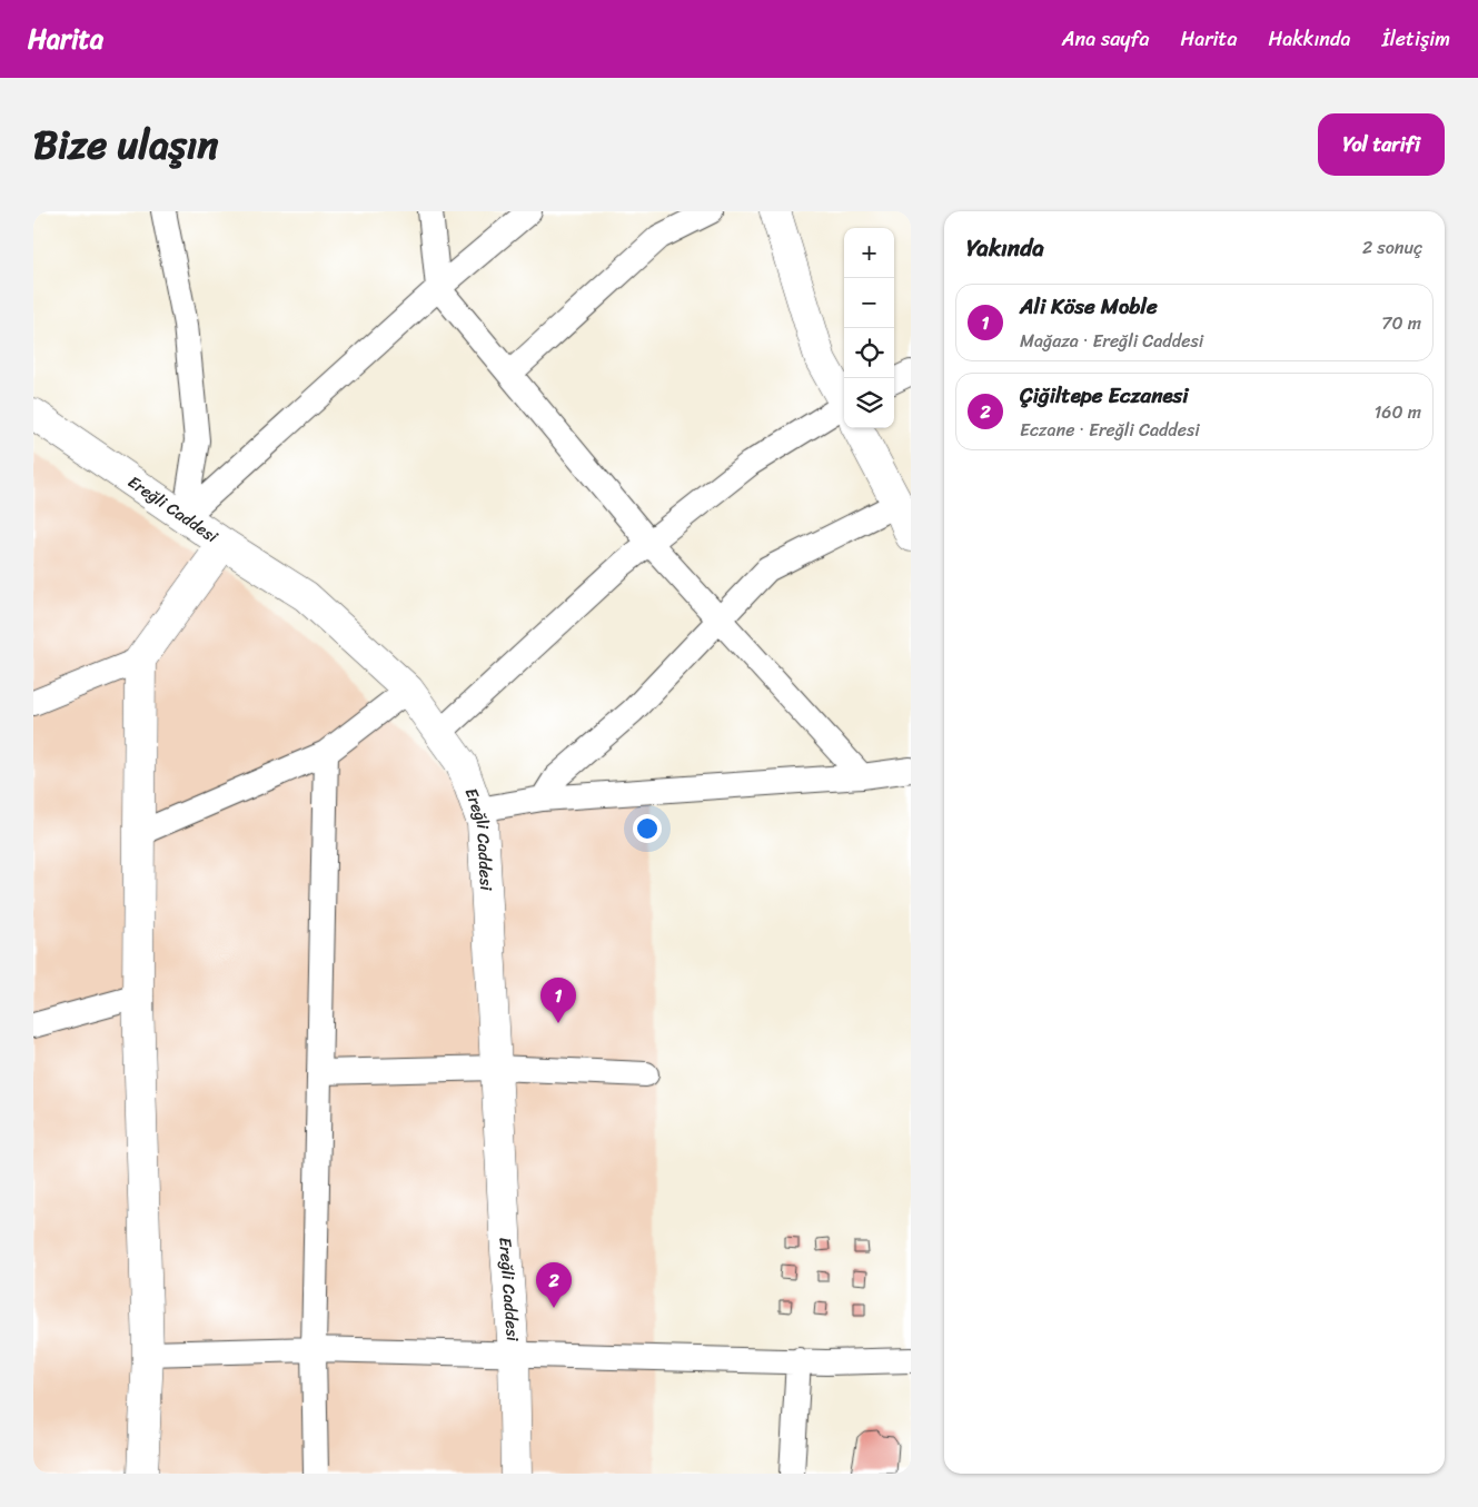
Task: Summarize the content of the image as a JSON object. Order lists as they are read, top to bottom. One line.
{"streets":{"street":["Ereğli Caddesi"]},"page":{"header":"Harita","nav":["Ana sayfa","Harita","Hakkında","İletişim"],"title":"Bize ulaşın","buttons":"Yol tarifi","heading":["Yakında","2 sonuç"],"map_buttons":["+","−"],"list":[{"mark":"1","name":"Ali Köse Moble","note":"Mağaza · Ereğli Caddesi","value":"70 m"},{"mark":"2","name":"Çiğiltepe Eczanesi","note":"Eczane · Ereğli Caddesi","value":"160 m"}],"pins":["1","2"]}}
